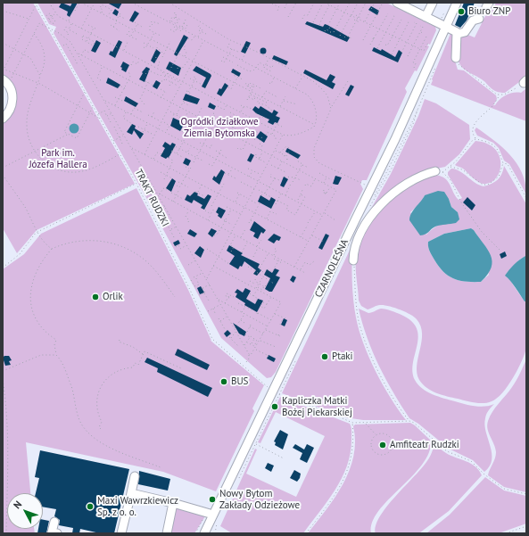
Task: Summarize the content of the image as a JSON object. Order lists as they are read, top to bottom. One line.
{"streets":{"street":["CZARNOLEŚNA"],"path":["TRAKT RUDZKI"]},"parks":["Ogródki działkowe Ziemia Bytomska","Park im. Józefa Hallera"],"places":["Biuro ZNP","Orlik","Ptaki","BUS","Kapliczka Matki Bożej Piekarskiej","Amfiteatr Rudzki","Nowy Bytom Zakłady Odzieżowe","Maxi Wawrzkiewicz Sp. z o. o."],"north":"top left"}
